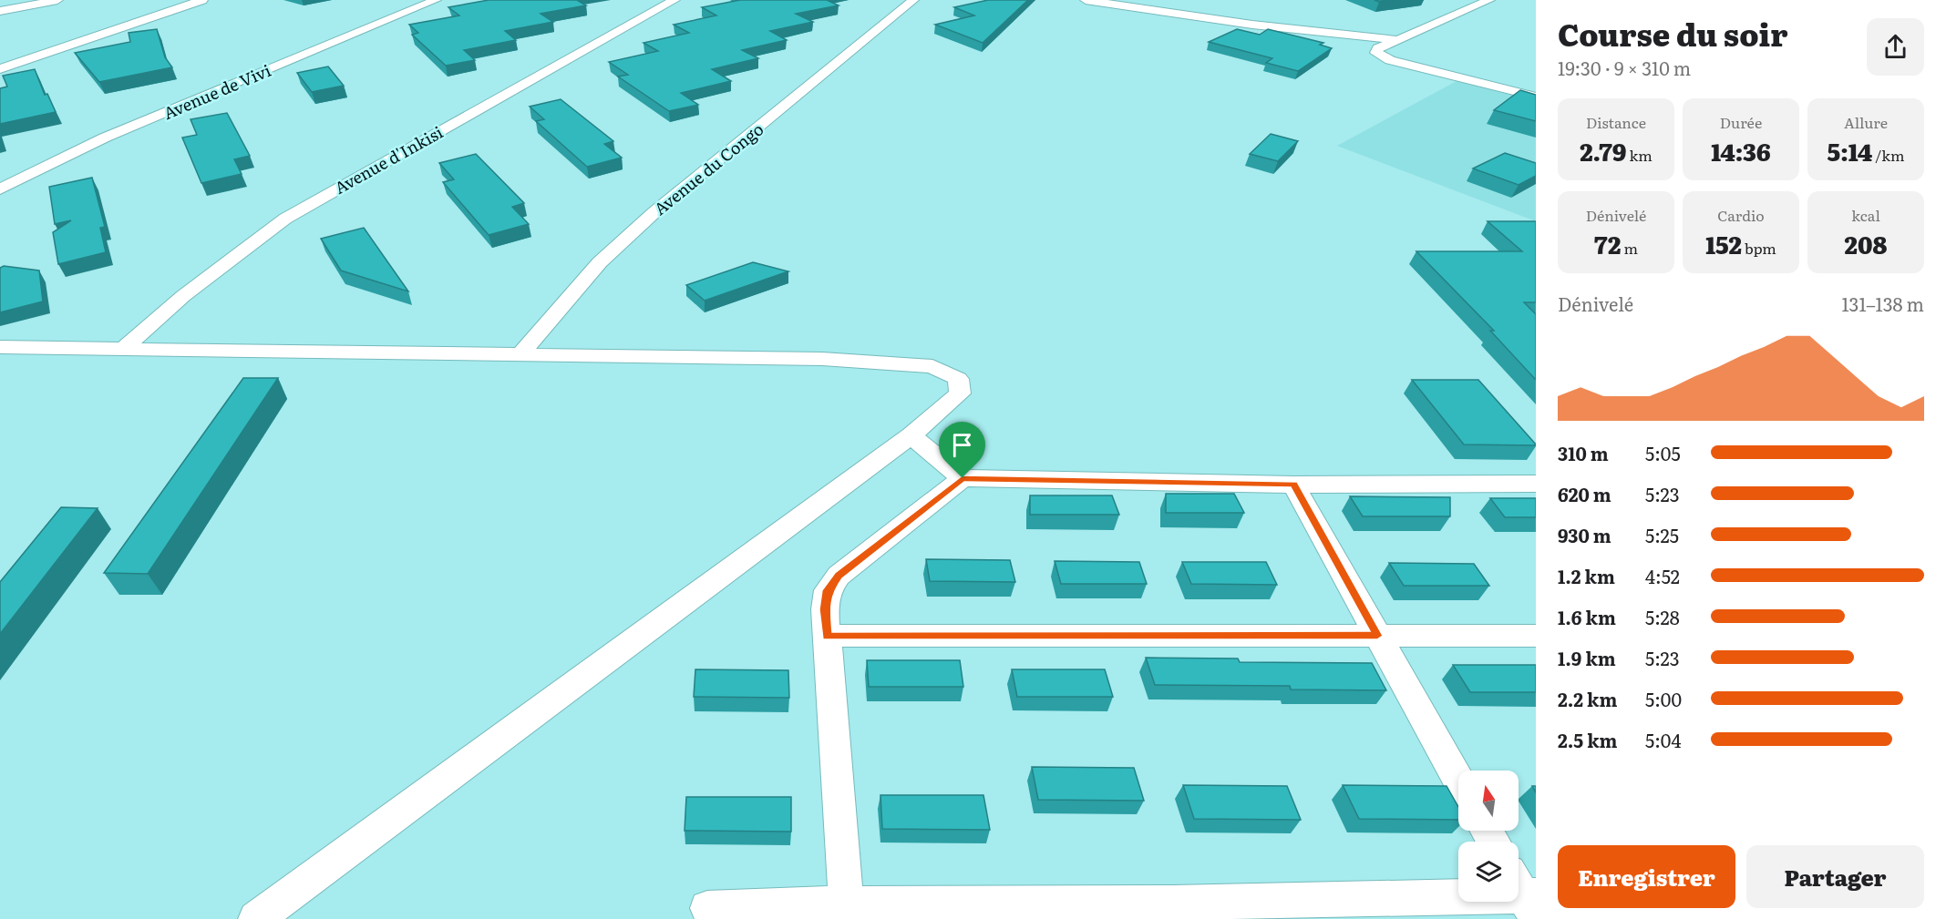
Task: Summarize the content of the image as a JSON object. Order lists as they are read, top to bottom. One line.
{"streets":{"street":["Avenue de Vivi","Avenue d'Inkisi","Avenue du Congo"]},"north":"top","page":{"heading":["Course du soir","19:30 · 9 × 310 m"],"stats":[["Distance","2.79 km"],["Durée","14:36"],["Allure","5:14 /km"],["Dénivelé","72 m"],["Cardio","152 bpm"],["kcal","208"]],"chart":["Dénivelé","131–138 m"],"list":[{"name":"310 m","note":"5:05"},{"name":"620 m","note":"5:23"},{"name":"930 m","note":"5:25"},{"name":"1.2 km","note":"4:52"},{"name":"1.6 km","note":"5:28"},{"name":"1.9 km","note":"5:23"},{"name":"2.2 km","note":"5:00"},{"name":"2.5 km","note":"5:04"}],"buttons":["Enregistrer","Partager"]}}
